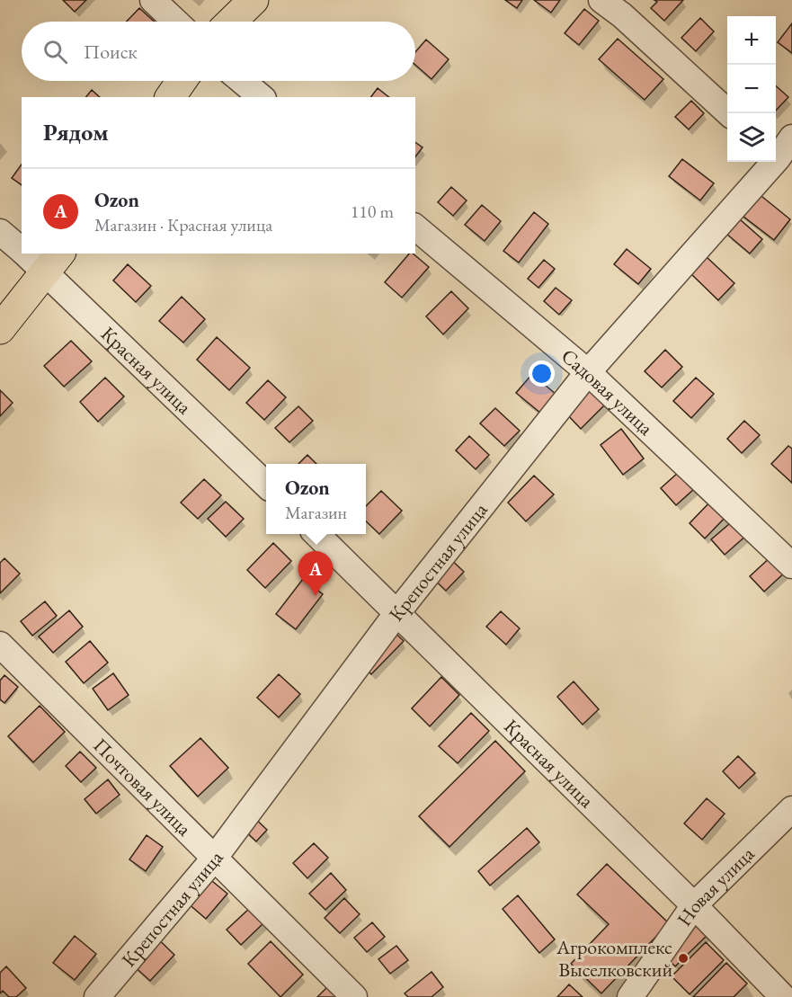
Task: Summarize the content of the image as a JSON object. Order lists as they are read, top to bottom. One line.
{"streets":{"street":["Красная улица","Садовая улица","Крепостная улица","Почтовая улица","Новая улица"]},"crossings":[["Красная улица","Крепостная улица"],["Красная улица","Новая улица"],["Садовая улица","Крепостная улица"],["Крепостная улица","Почтовая улица"]],"places":["Агрокомплекс Выселковский"],"page":{"map_buttons":["+","−"],"search":"Поиск","heading":"Рядом","list":[{"mark":"A","name":"Ozon","note":"Магазин · Красная улица","value":"110 m"}],"popup":["Ozon","Магазин"],"pins":"A"}}
